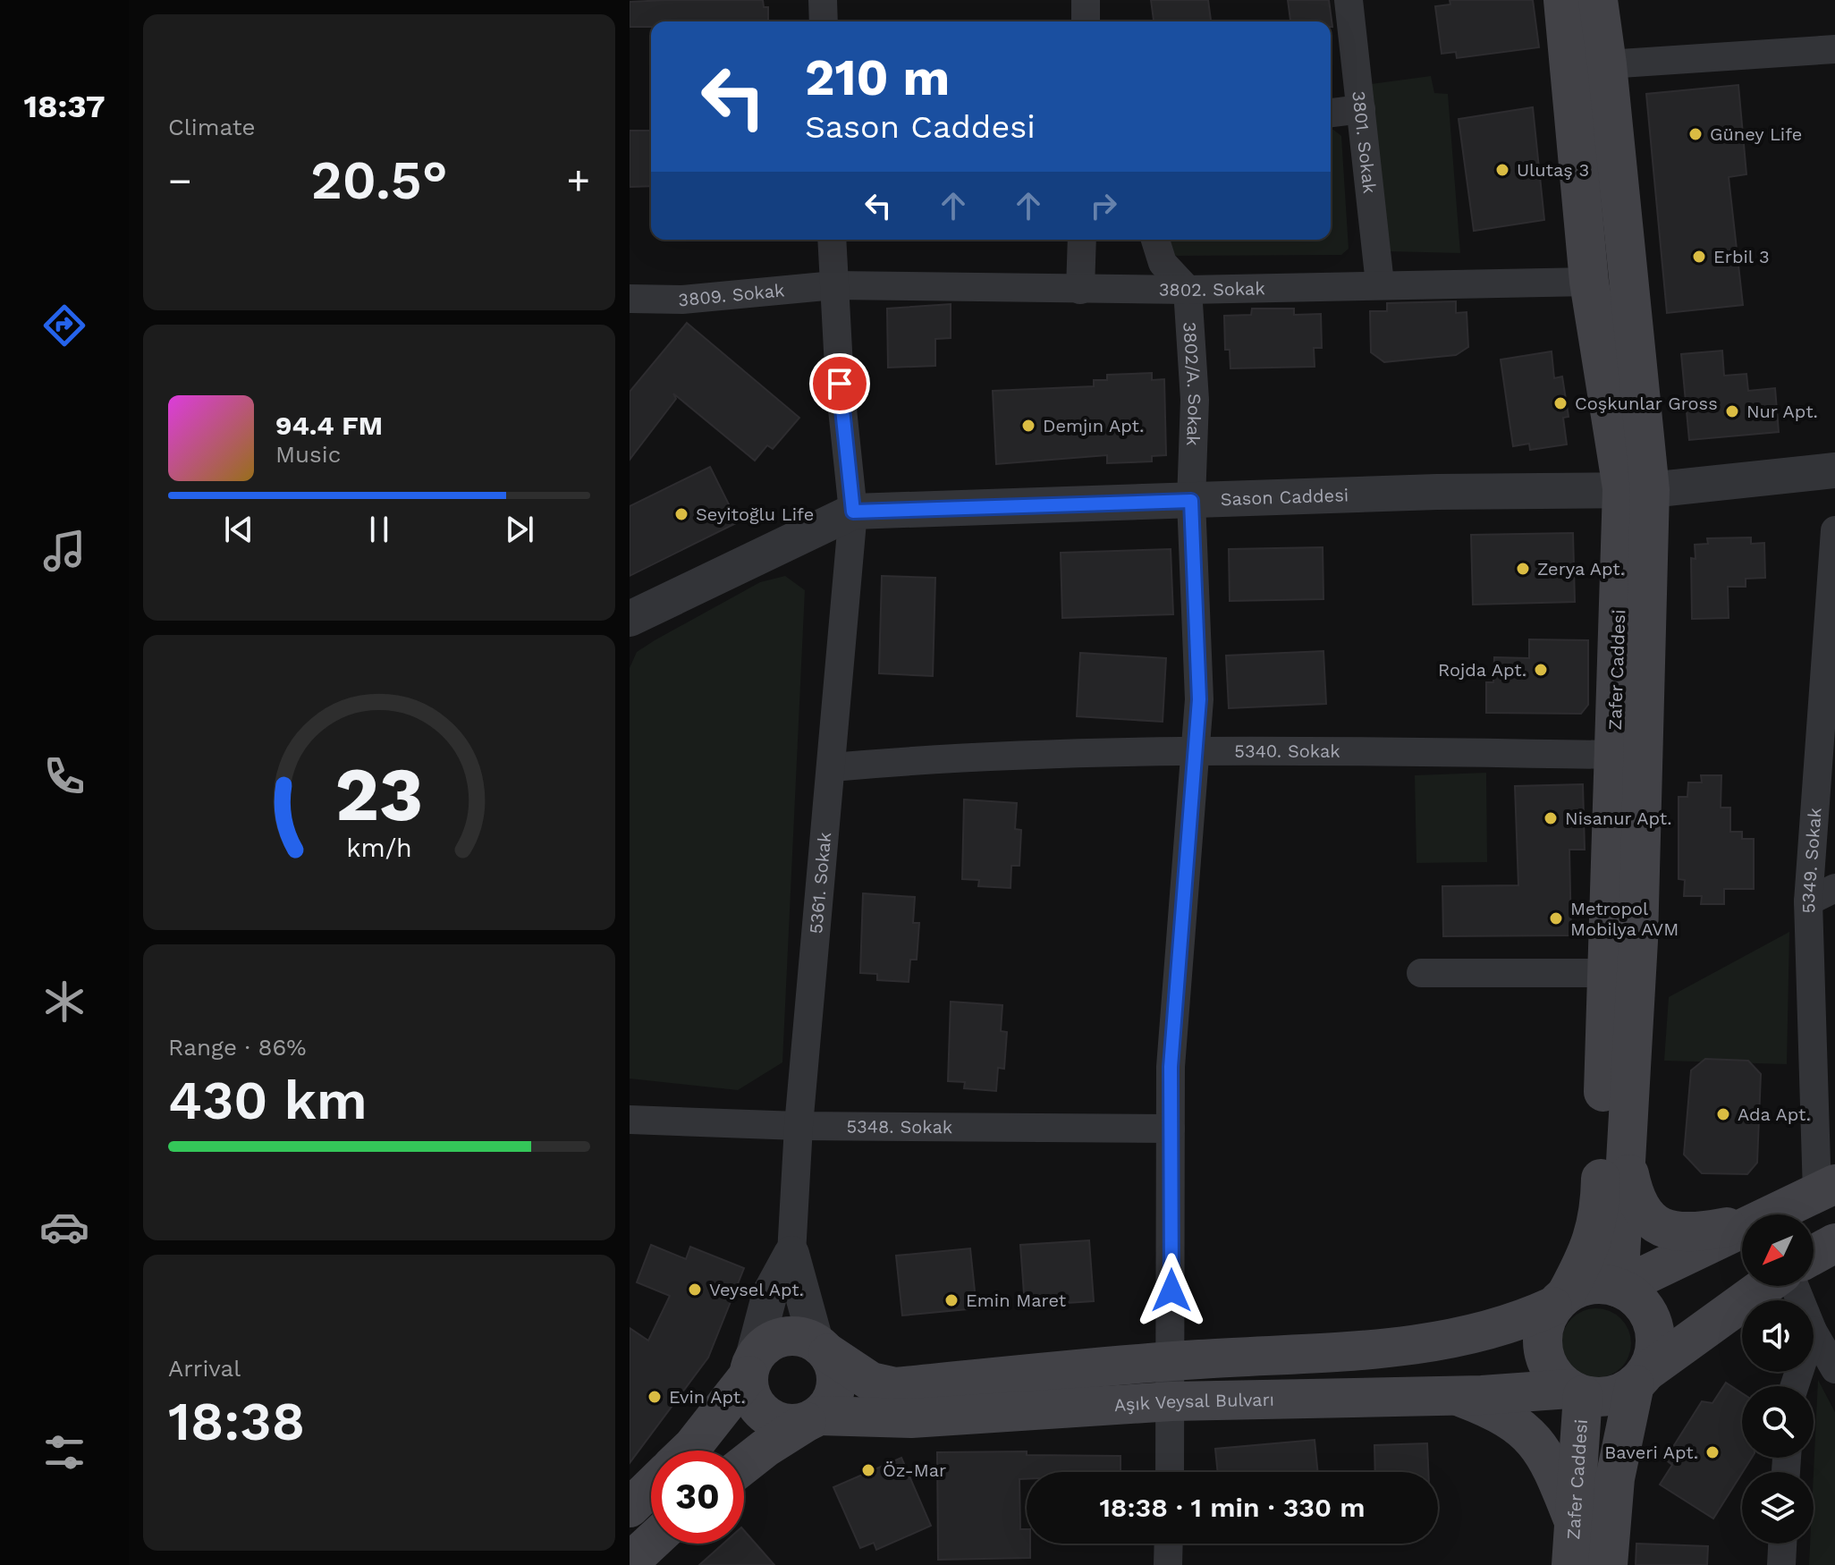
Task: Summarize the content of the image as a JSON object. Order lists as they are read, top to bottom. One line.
{"streets":{"main road":["Zafer Caddesi","Aşık Veysal Bulvarı"],"street":["3801. Sokak","3802. Sokak","3809. Sokak","3802/A. Sokak","Sason Caddesi","5340. Sokak","5349. Sokak","5361. Sokak","5348. Sokak"]},"crossings":[["3801. Sokak","3802. Sokak"],["3802. Sokak","3809. Sokak"],["3802. Sokak","3802/A. Sokak"],["3802. Sokak","Zafer Caddesi"],["3802. Sokak","5361. Sokak"],["3809. Sokak","5361. Sokak"],["3802/A. Sokak","Sason Caddesi"],["3802/A. Sokak","5340. Sokak"],["3802/A. Sokak","5348. Sokak"],["3802/A. Sokak","Aşık Veysal Bulvarı"],["Sason Caddesi","Zafer Caddesi"],["Sason Caddesi","5361. Sokak"],["Zafer Caddesi","5340. Sokak"],["Zafer Caddesi","Aşık Veysal Bulvarı"],["5340. Sokak","5361. Sokak"],["5361. Sokak","5348. Sokak"]],"places":["Güney Life","Ulutaş 3","Erbil 3","Coşkunlar Gross","Nur Apt.","Demjın Apt.","Seyitoğlu Life","Zerya Apt.","Rojda Apt.","Nisanur Apt.","Metropol Mobilya AVM","Ada Apt.","Veysel Apt.","Emin Maret","Evin Apt.","Baveri Apt.","Öz-Mar"],"north":"bottom left","page":{"tabs":"18:37","tile":["Climate",["Range · 86%","430 km"],["Arrival","18:38"]],"turn":["210 m","Sason Caddesi"],"heat":["−","20.5°","+"],"song":["94.4 FM","Music"],"limit":"30","trip":"18:38 · 1 min · 330 m","gauge":["23","km/h"]}}
